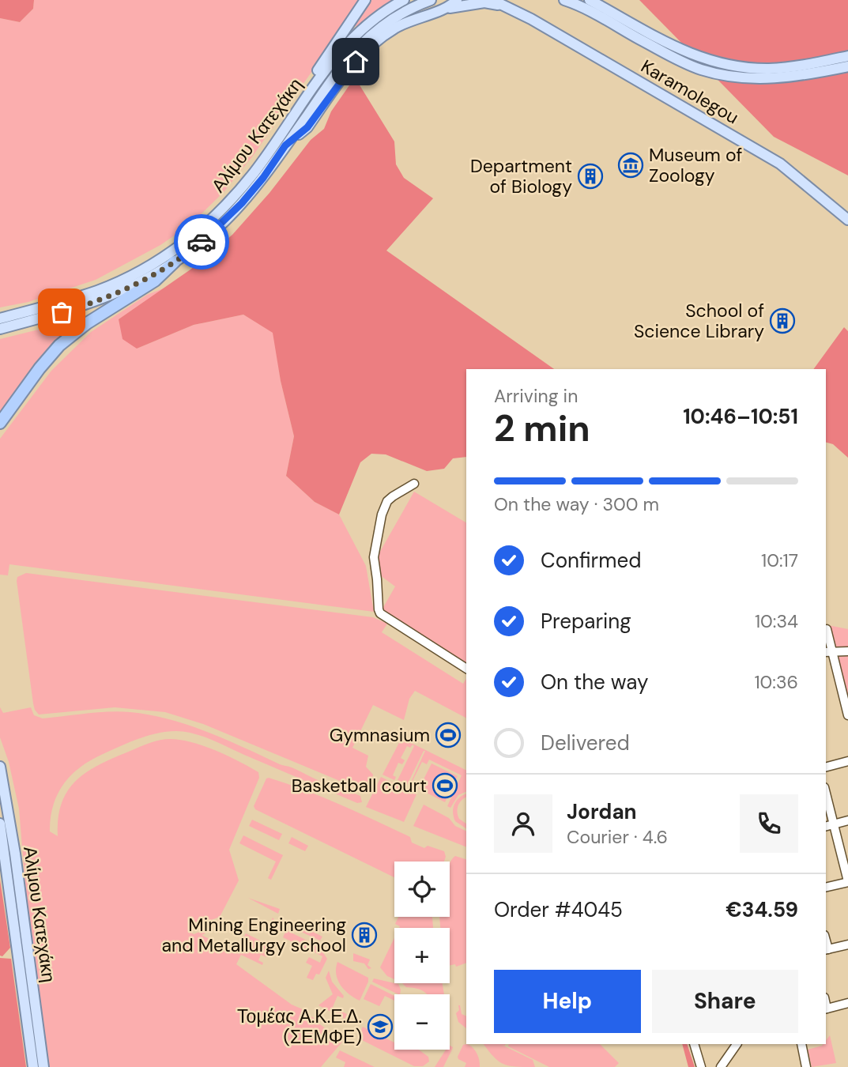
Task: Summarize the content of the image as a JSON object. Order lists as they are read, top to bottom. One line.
{"streets":{"main road":["Karamolegou","Αλίμου Κατεχάκη"]},"places":{"museum":["Museum of Zoology"],"building":["Department of Biology","School of Science Library","Mining Engineering and Metallurgy school"],"sports":["Gymnasium","Basketball court"],"school or university":["Τομέας Α.Κ.Ε.Δ. (ΣΕΜΦΕ)"]},"page":{"heading":["2 min","Arriving in","10:46–10:51"],"panel":["Jordan","Courier · 4.6","Order #4045","€34.59"],"bar":"On the way · 300 m","list":[["Confirmed","10:17"],["Preparing","10:34"],["On the way","10:36"],"Delivered"],"map_buttons":["+","−"],"buttons":["Help","Share"]}}
